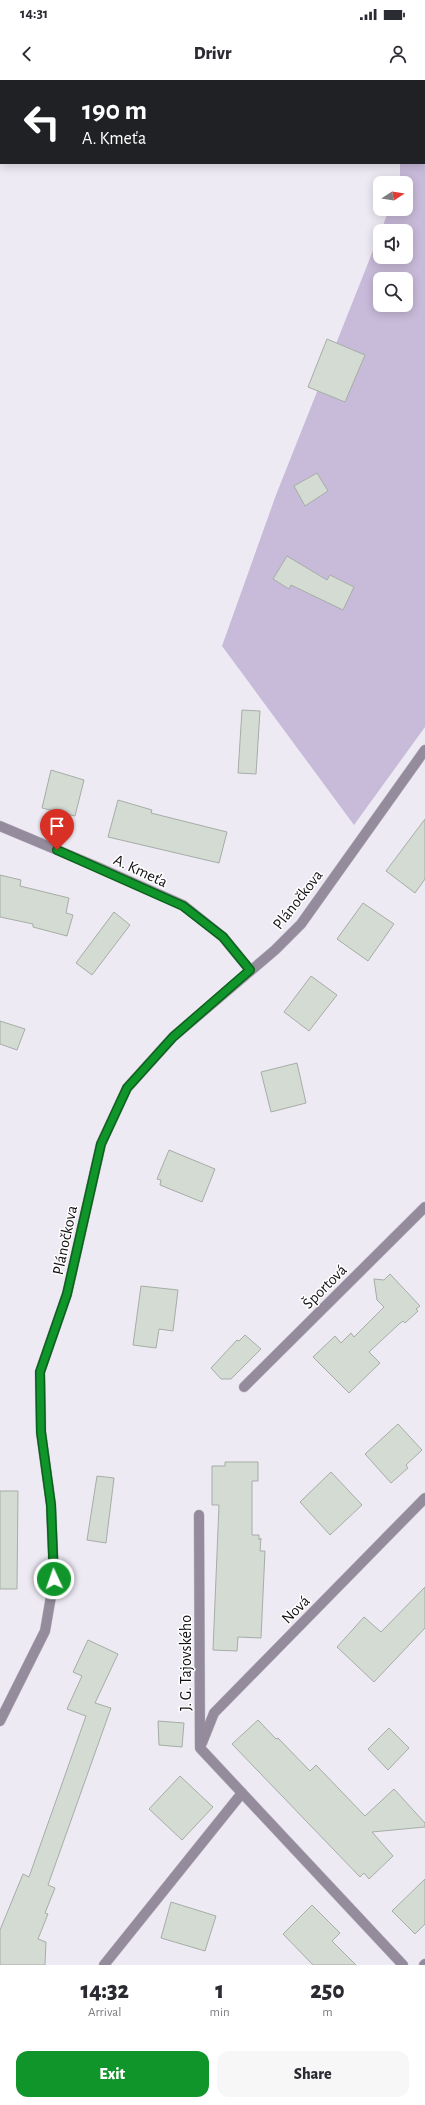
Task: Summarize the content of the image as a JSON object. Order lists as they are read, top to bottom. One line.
{"streets":{"street":["A. Kmeťa","Plánočkova","Športová","Nová","J. G. Tajovského"]},"crossings":[["A. Kmeťa","Plánočkova"],["Nová","J. G. Tajovského"]],"north":"right","page":{"status":"14:31","header":"Drivr","turn":["190 m","A. Kmeťa"],"eta":["14:32","Arrival","1","min","250","m"],"buttons":["Exit","Share"]}}
